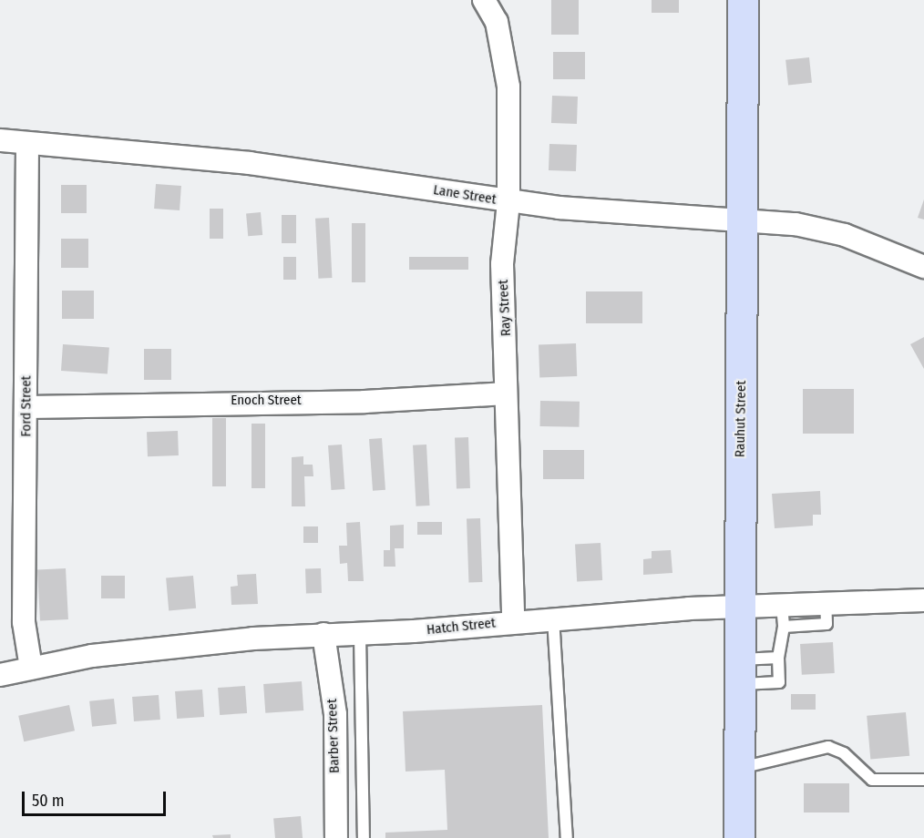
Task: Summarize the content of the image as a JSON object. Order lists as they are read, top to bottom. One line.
{"streets":{"main road":["Rauhut Street"],"street":["Lane Street","Ray Street","Enoch Street","Ford Street","Hatch Street","Barber Street"]},"crossings":[["Lane Street","Ray Street"],["Lane Street","Ford Street"],["Lane Street","Rauhut Street"],["Ray Street","Enoch Street"],["Ray Street","Hatch Street"],["Enoch Street","Ford Street"],["Ford Street","Hatch Street"],["Rauhut Street","Hatch Street"],["Hatch Street","Barber Street"]],"scale_bar":"50 m"}
